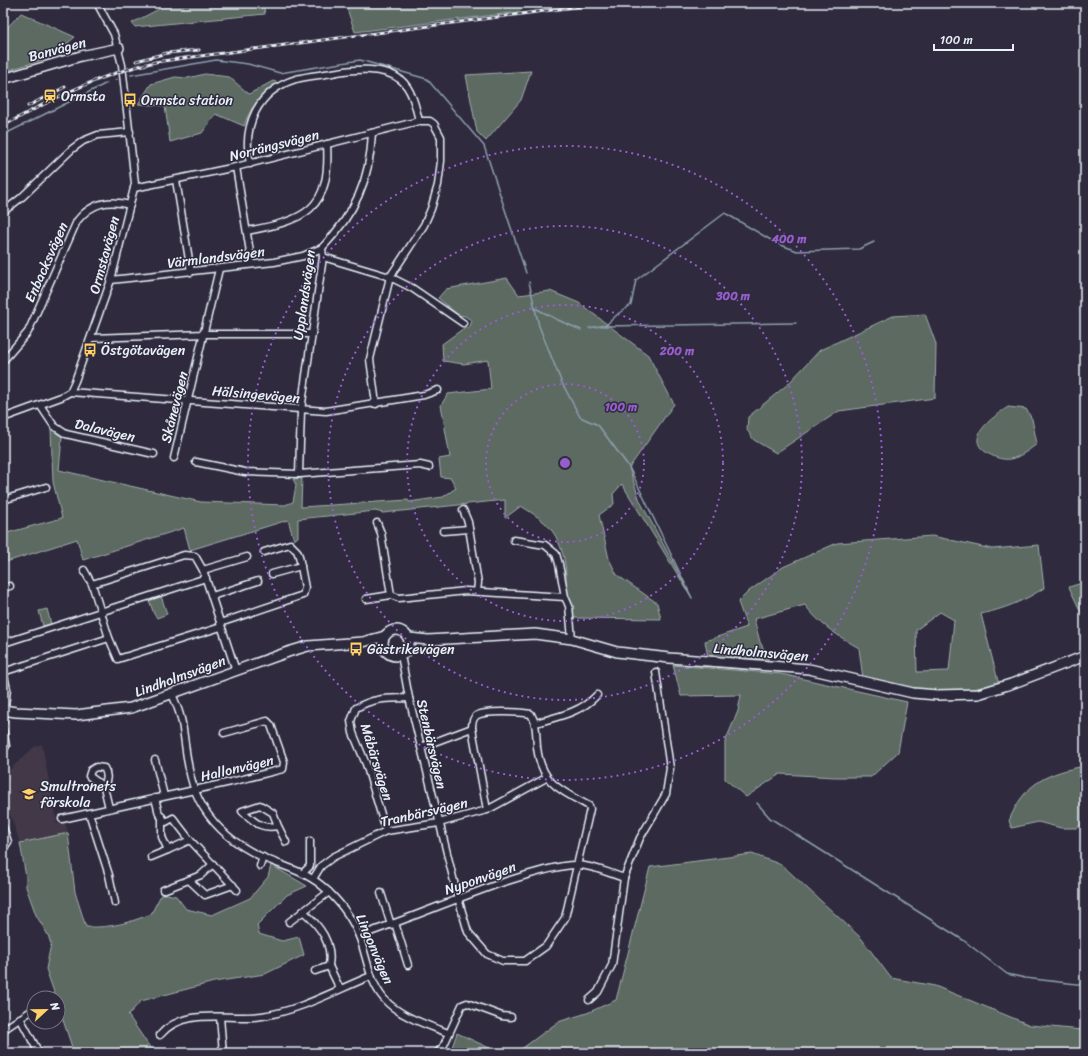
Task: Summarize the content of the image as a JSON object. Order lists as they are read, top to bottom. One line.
{"streets":{"main road":["Banvägen","Lindholmsvägen"],"street":["Norrängsvägen","Ormstavägen","Värmlandsvägen","Enbacksvägen","Upplandsvägen","Hälsingevägen","Skånevägen","Dalavägen","Stenbärsvägen","Måbärsvägen","Hallonvägen","Tranbärsvägen","Nyponvägen","Lingonvägen"]},"crossings":[["Banvägen","Ormstavägen"],["Norrängsvägen","Ormstavägen"],["Norrängsvägen","Upplandsvägen"],["Ormstavägen","Värmlandsvägen"],["Ormstavägen","Enbacksvägen"],["Ormstavägen","Hälsingevägen"],["Värmlandsvägen","Upplandsvägen"],["Värmlandsvägen","Skånevägen"],["Upplandsvägen","Hälsingevägen"],["Hälsingevägen","Skånevägen"],["Lindholmsvägen","Stenbärsvägen"],["Lindholmsvägen","Lingonvägen"],["Stenbärsvägen","Måbärsvägen"],["Stenbärsvägen","Tranbärsvägen"],["Stenbärsvägen","Nyponvägen"],["Måbärsvägen","Tranbärsvägen"],["Hallonvägen","Lingonvägen"],["Tranbärsvägen","Lingonvägen"],["Nyponvägen","Lingonvägen"]],"places":{"station":["Ormsta"],"bus stop":["Ormsta station","Östgötavägen","Gästrikevägen"],"school or university":["Smultronets förskola"]},"scale_bar":"100 m","north":"right","rings":["400 m","300 m","200 m","100 m"]}
